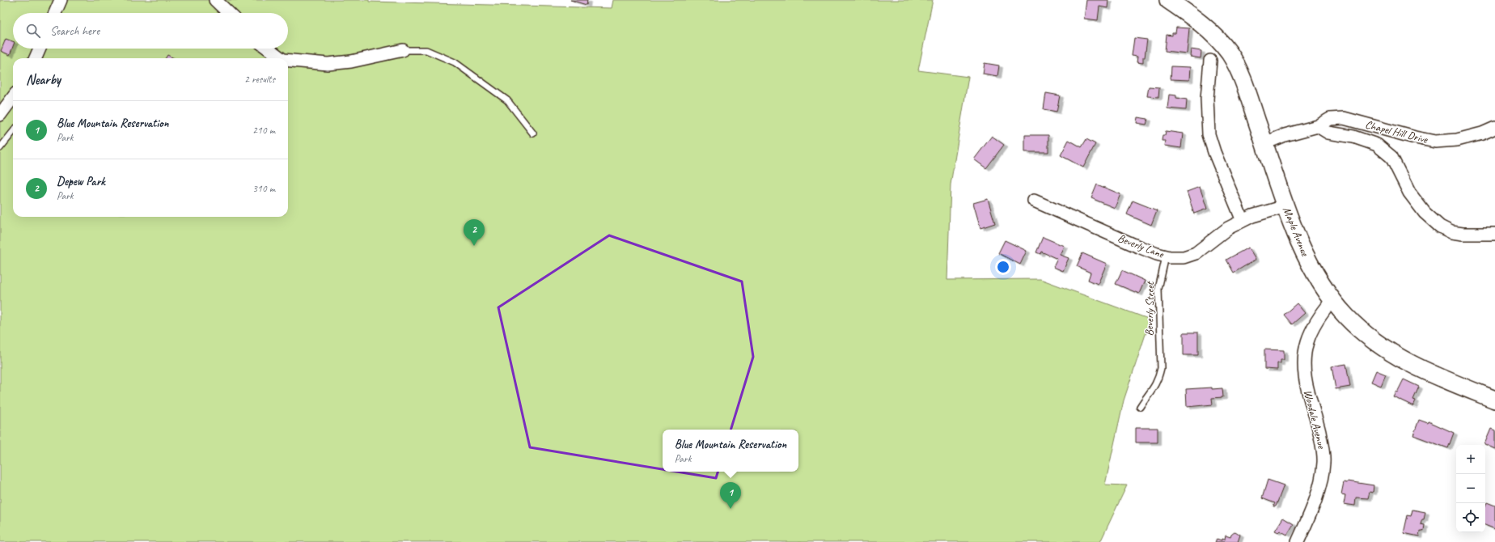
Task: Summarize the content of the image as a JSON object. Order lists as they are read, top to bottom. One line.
{"streets":{"street":["Chapel Hill Drive","Maple Avenue","Beverly Lane","Woodale Avenue"],"lane":["Beverly Street"]},"crossings":[["Chapel Hill Drive","Maple Avenue"],["Maple Avenue","Beverly Lane"],["Maple Avenue","Woodale Avenue"],["Beverly Lane","Beverly Street"]],"page":{"search":"Search here","heading":["Nearby","2 results"],"list":[{"mark":"1","name":"Blue Mountain Reservation","note":"Park","value":"210 m"},{"mark":"2","name":"Depew Park","note":"Park","value":"310 m"}],"pins":["2","1"],"popup":["Blue Mountain Reservation","Park"],"map_buttons":["+","−"]}}
